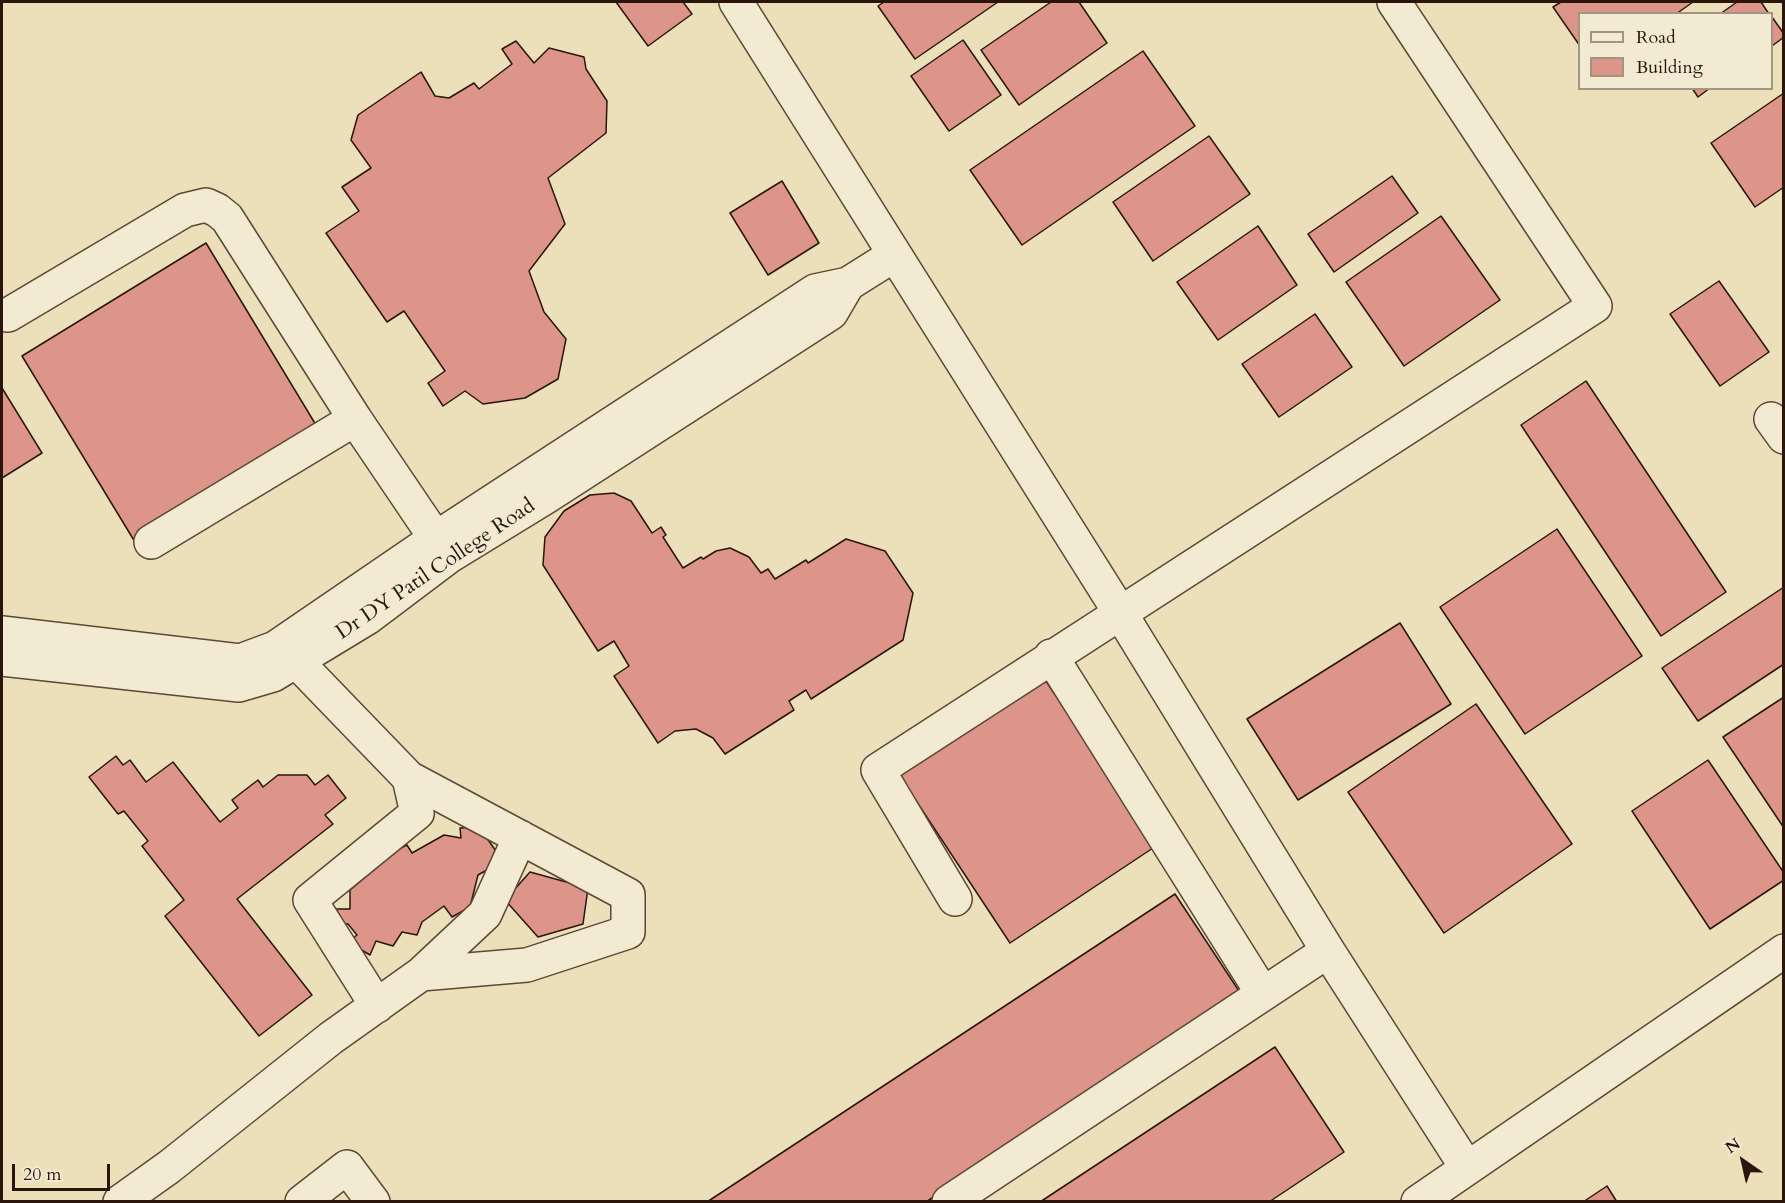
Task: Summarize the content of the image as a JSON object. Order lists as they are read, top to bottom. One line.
{"streets":{"street":["Dr DY Patil College Road"]},"legend":["Road","Building"],"scale_bar":"20 m","north":"top left"}
